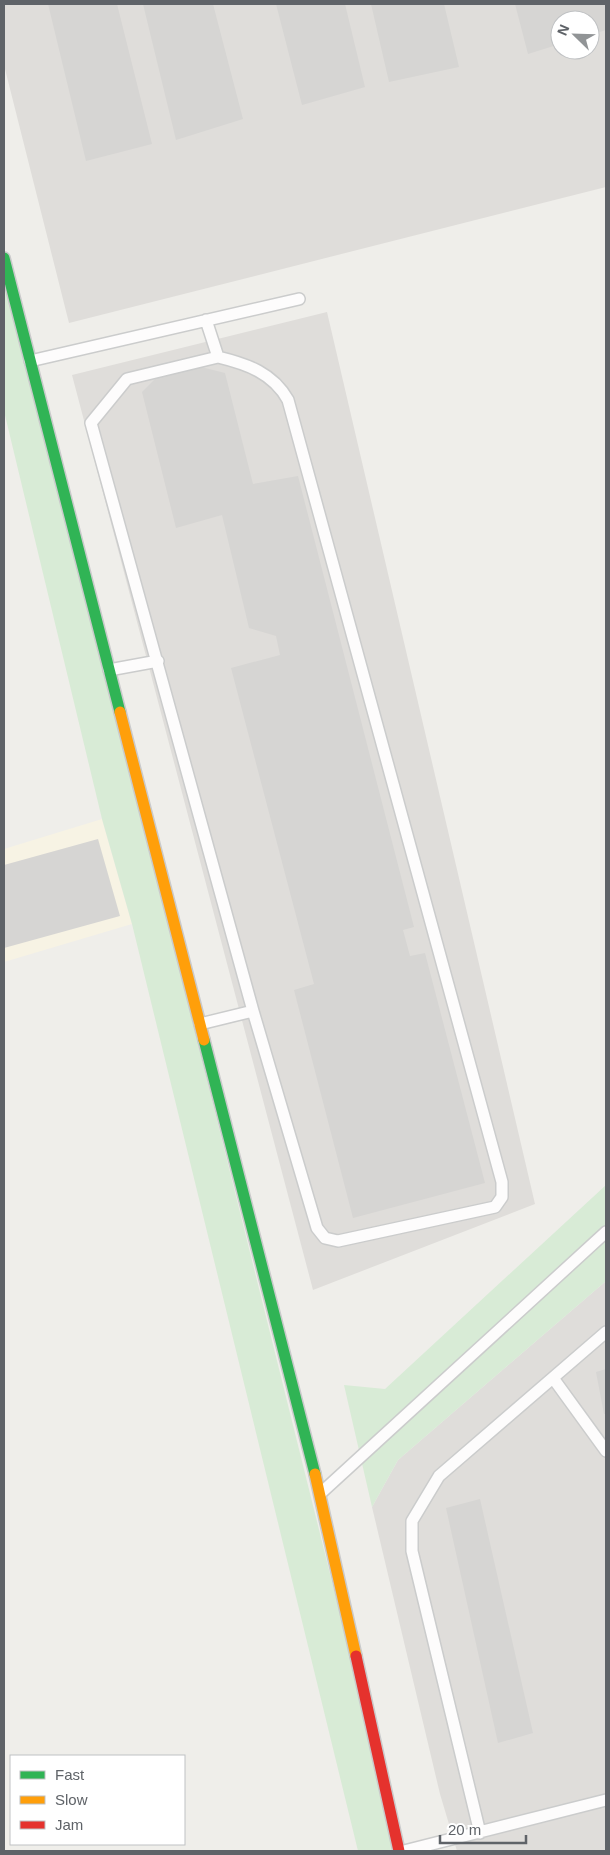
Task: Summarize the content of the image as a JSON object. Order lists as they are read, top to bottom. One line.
{"legend":["Fast","Slow","Jam"],"scale_bar":"20 m","north":"top left"}
